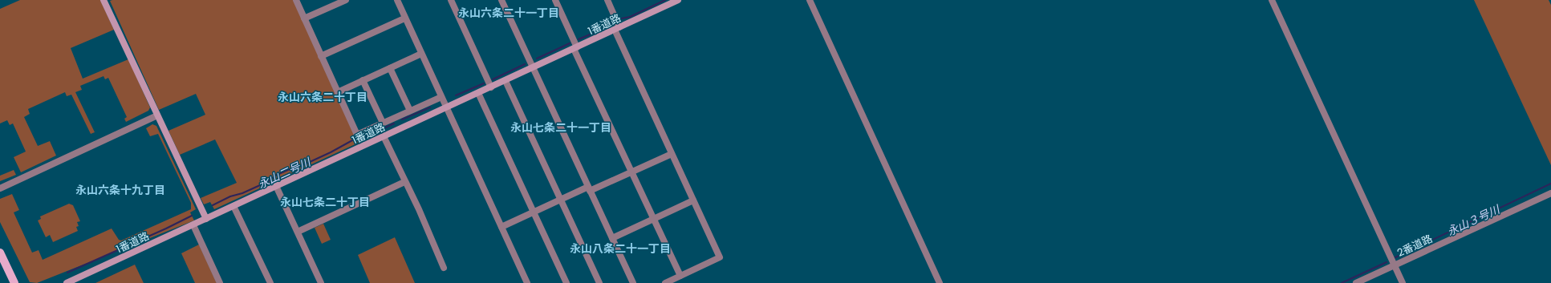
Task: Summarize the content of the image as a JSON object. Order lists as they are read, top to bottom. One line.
{"streets":{"street":["1番道路","2番道路"]},"districts":["永山六条二十一丁目","永山六条二十丁目","永山七条二十一丁目","永山六条十九丁目","永山七条二十丁目","永山八条二十一丁目"],"water":["永山二号川","永山３号川"]}
